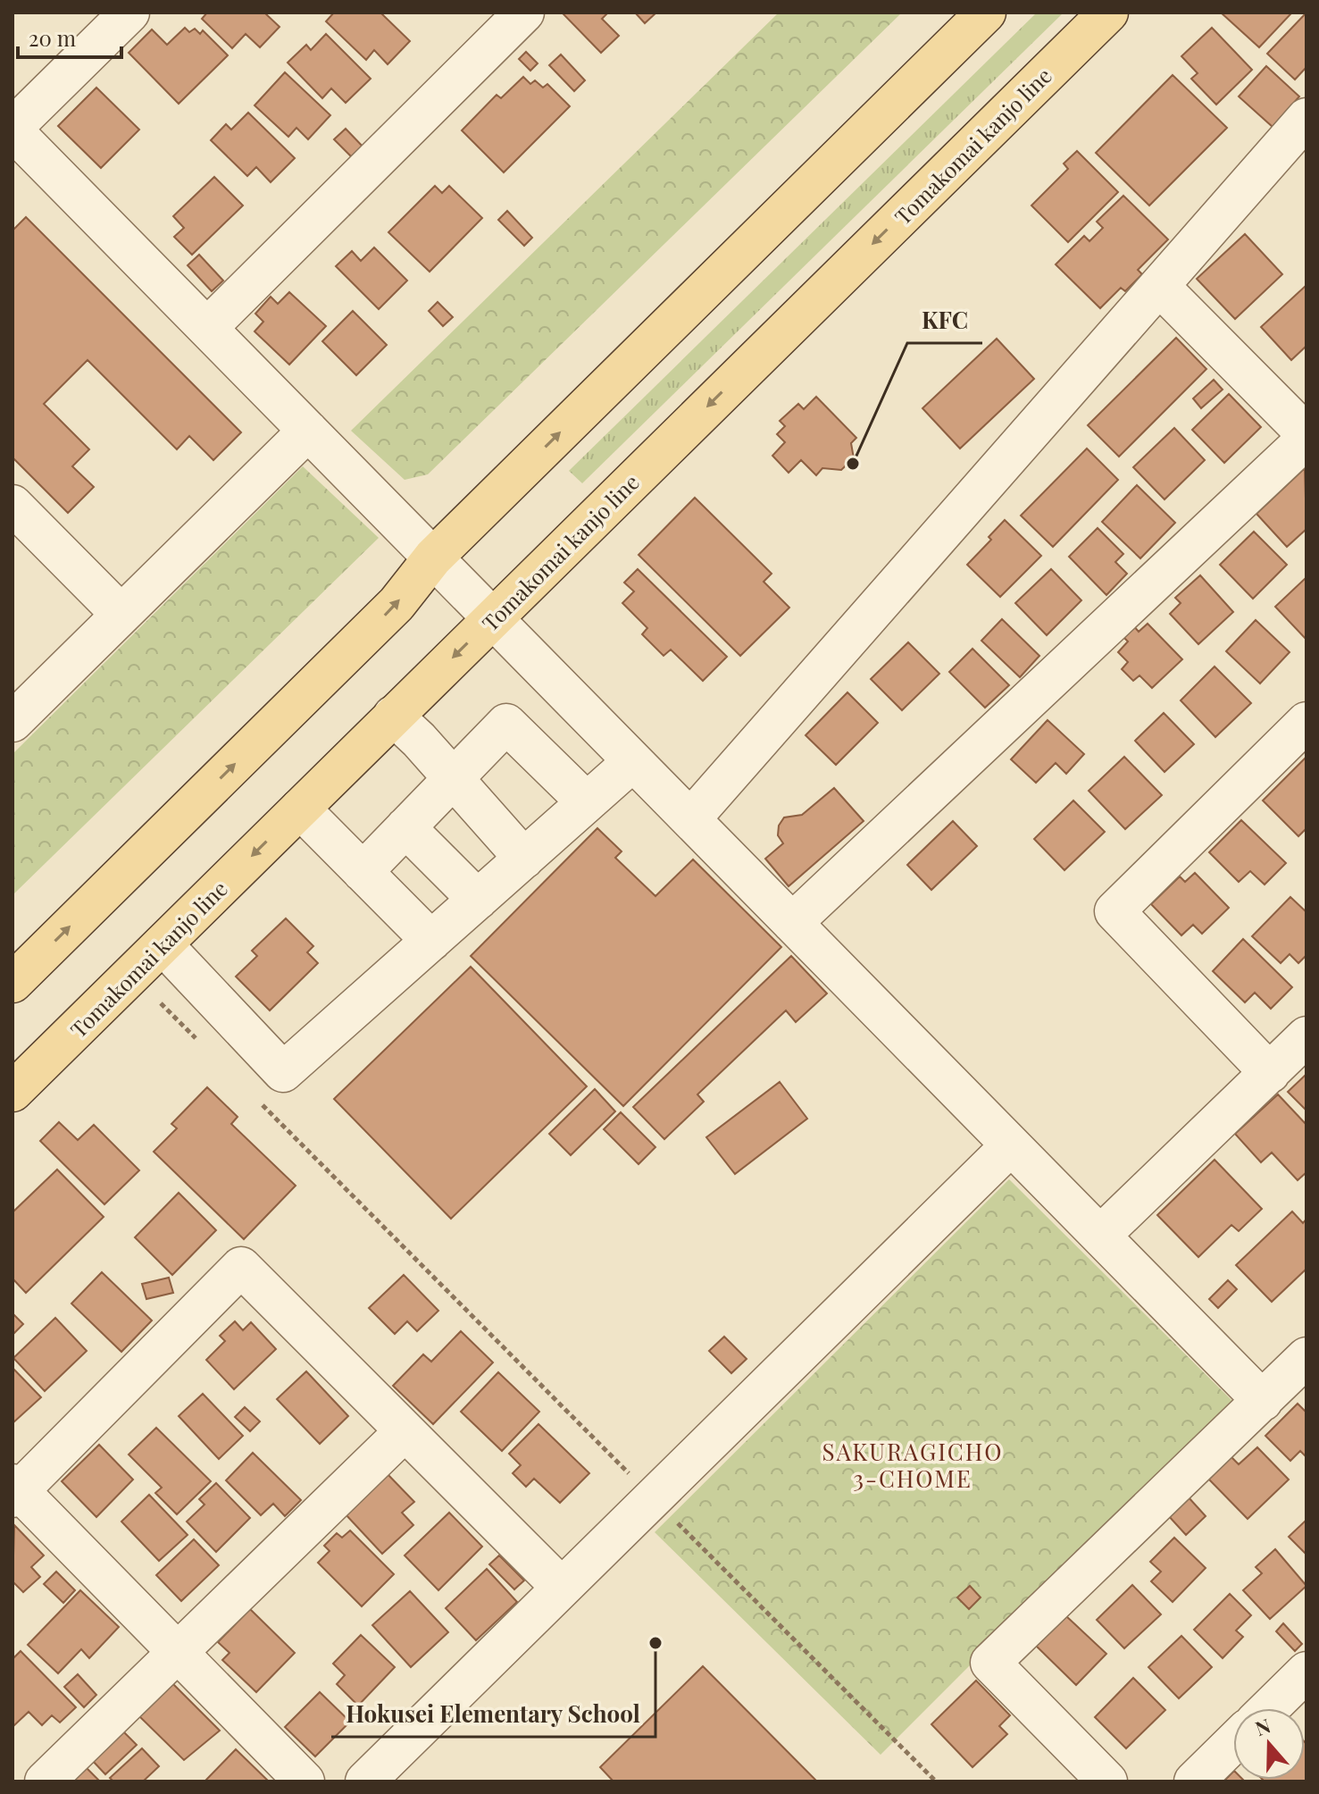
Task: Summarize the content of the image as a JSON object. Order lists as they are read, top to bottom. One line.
{"streets":{"main road":["Tomakomai kanjo line"]},"districts":["SAKURAGICHO 3-CHOME"],"places":["KFC","Hokusei Elementary School"],"scale_bar":"20 m","north":"top"}
